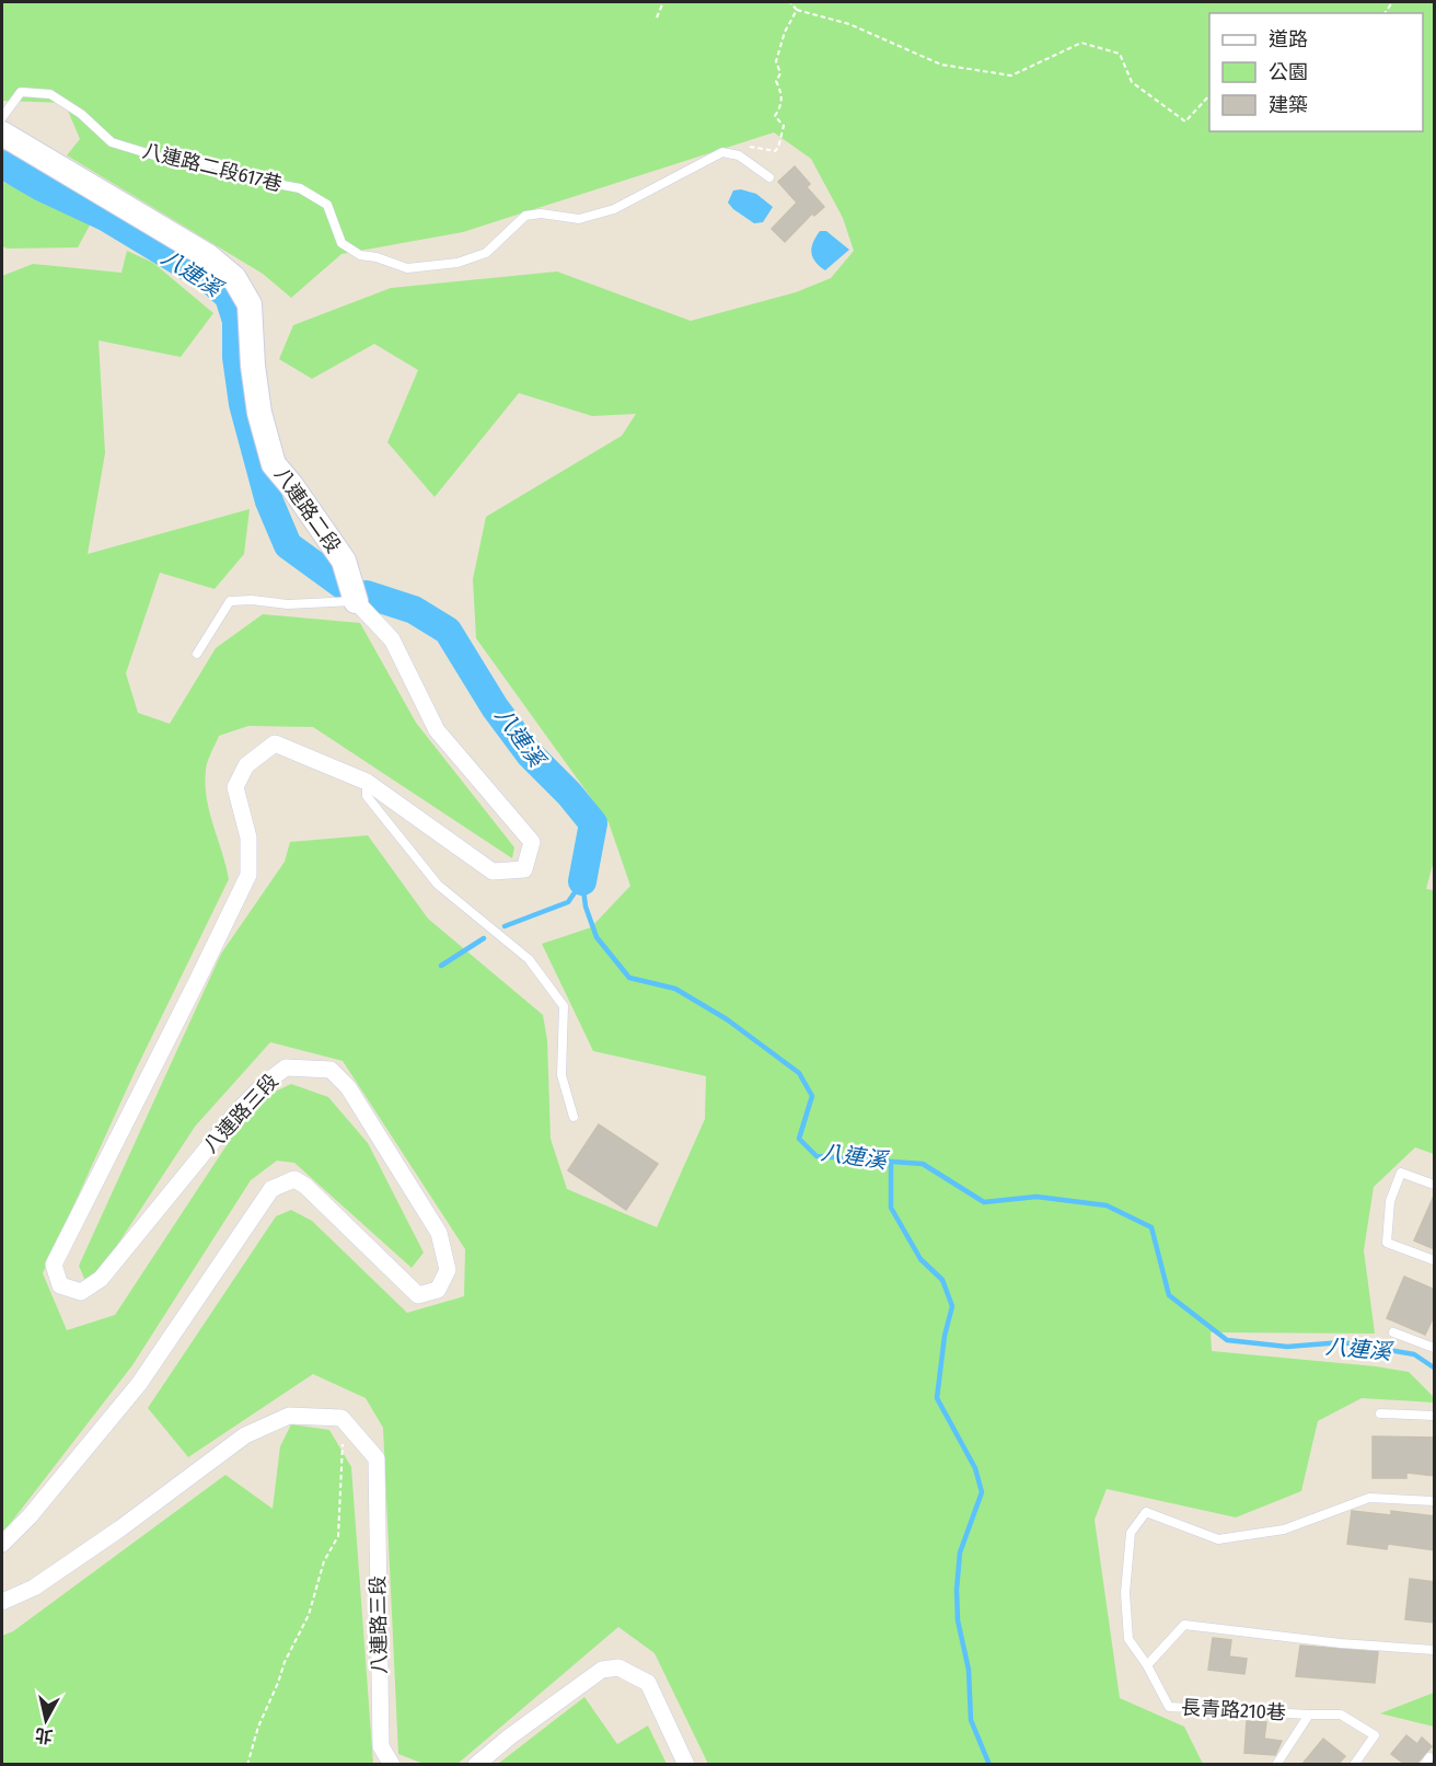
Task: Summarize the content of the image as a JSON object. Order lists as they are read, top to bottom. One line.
{"streets":{"street":["八連路二段","八連路三段"],"lane":["八連路二段617巷","長青路210巷"]},"crossings":[["八連路二段","八連路三段"]],"water":["八連溪"],"legend":["道路","公園","建築"],"north":"bottom"}
